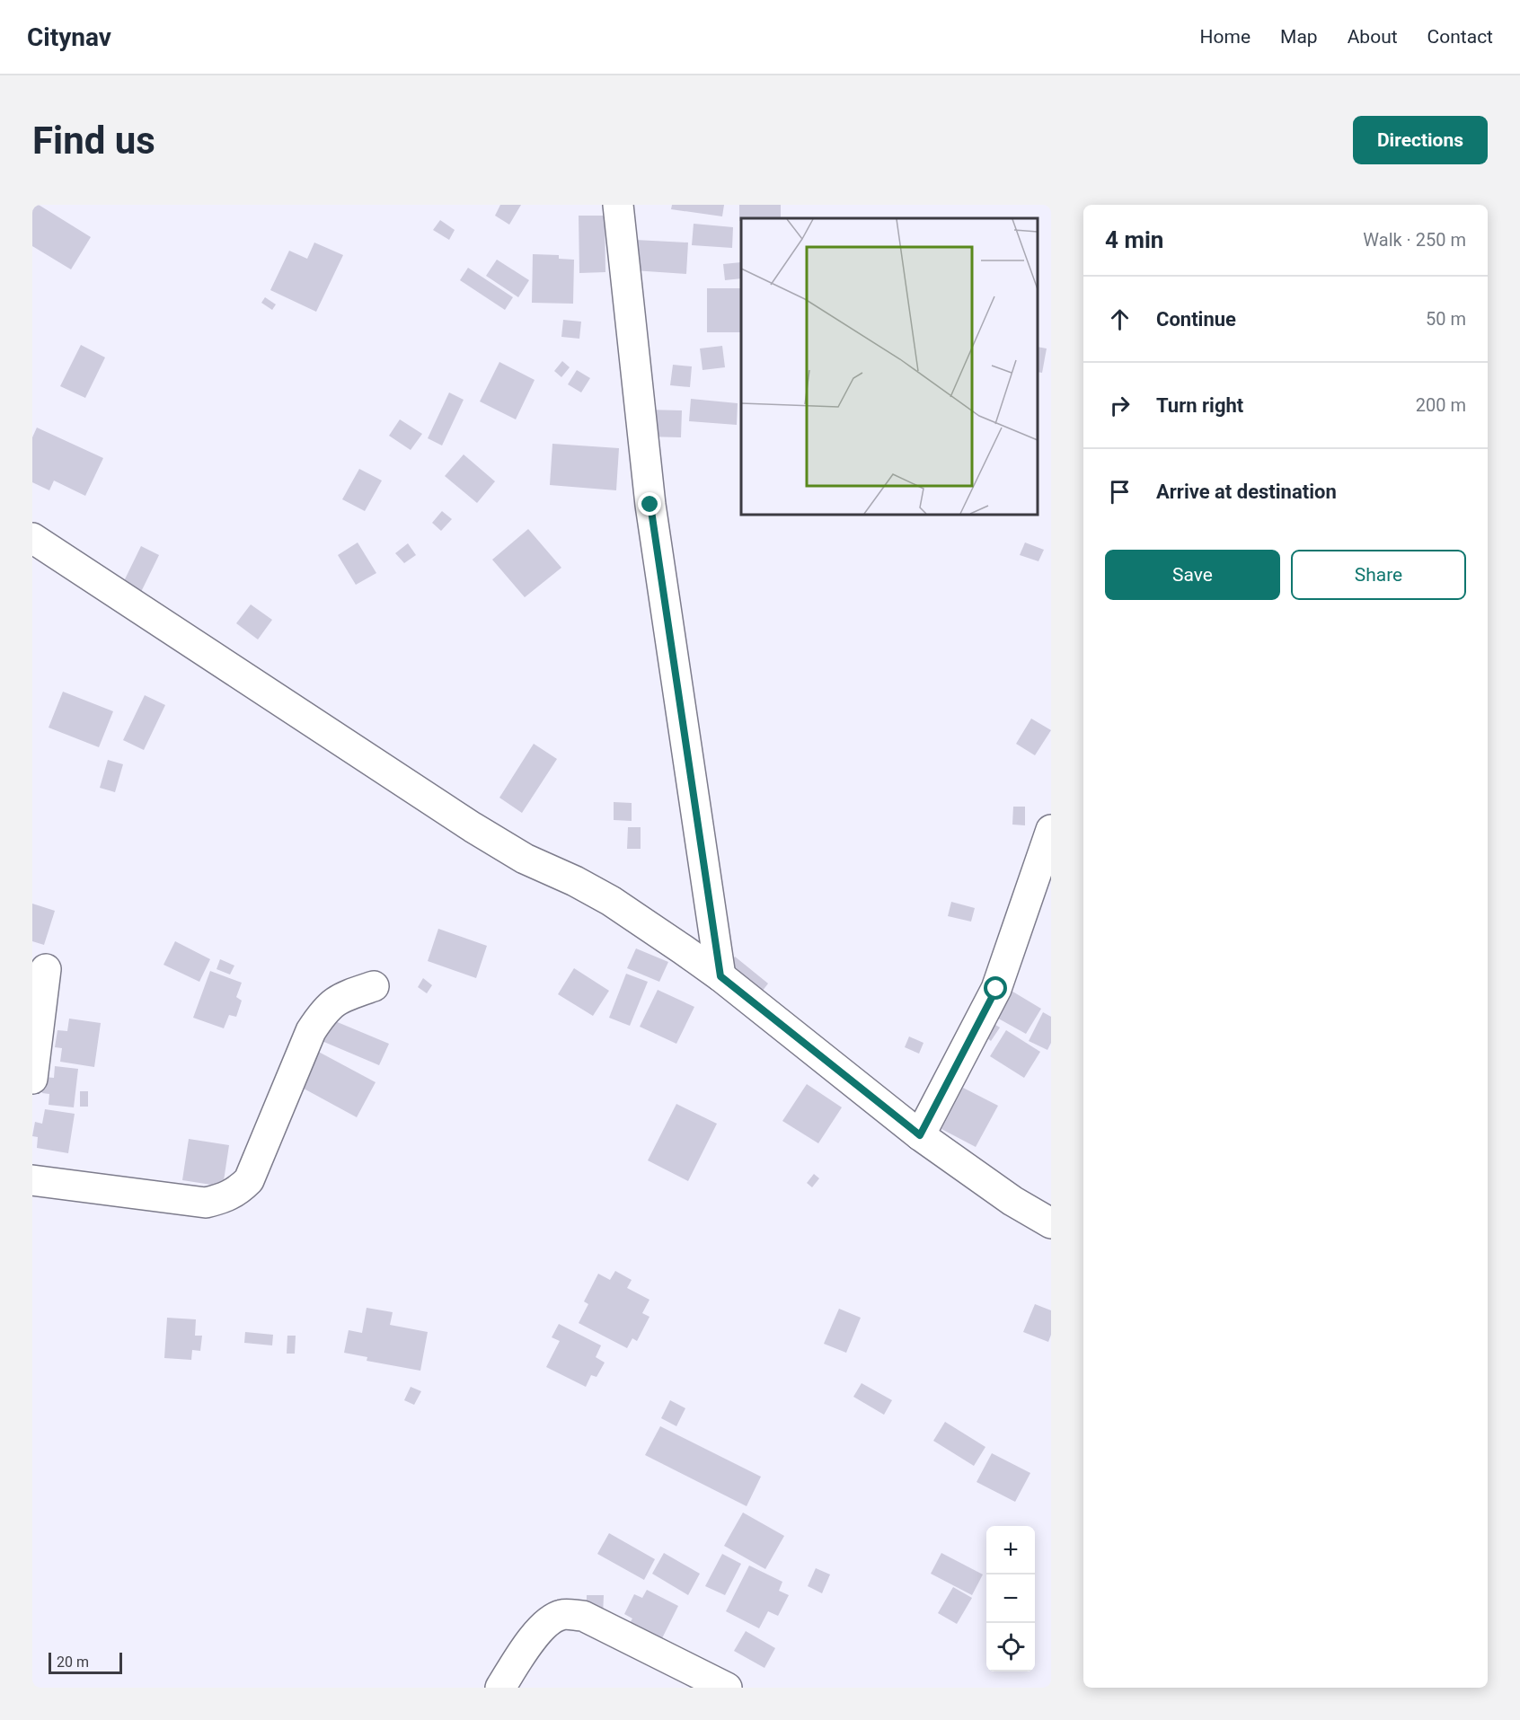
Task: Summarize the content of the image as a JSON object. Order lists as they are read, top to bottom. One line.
{"scale_bar":"20 m","page":{"header":"Citynav","nav":["Home","Map","About","Contact"],"buttons":["Directions",["Save","Share"]],"title":"Find us","heading":["4 min","Walk · 250 m"],"list":[["Continue","50 m"],["Turn right","200 m"],"Arrive at destination"],"map_buttons":["+","−"],"scale":"20 m"}}
